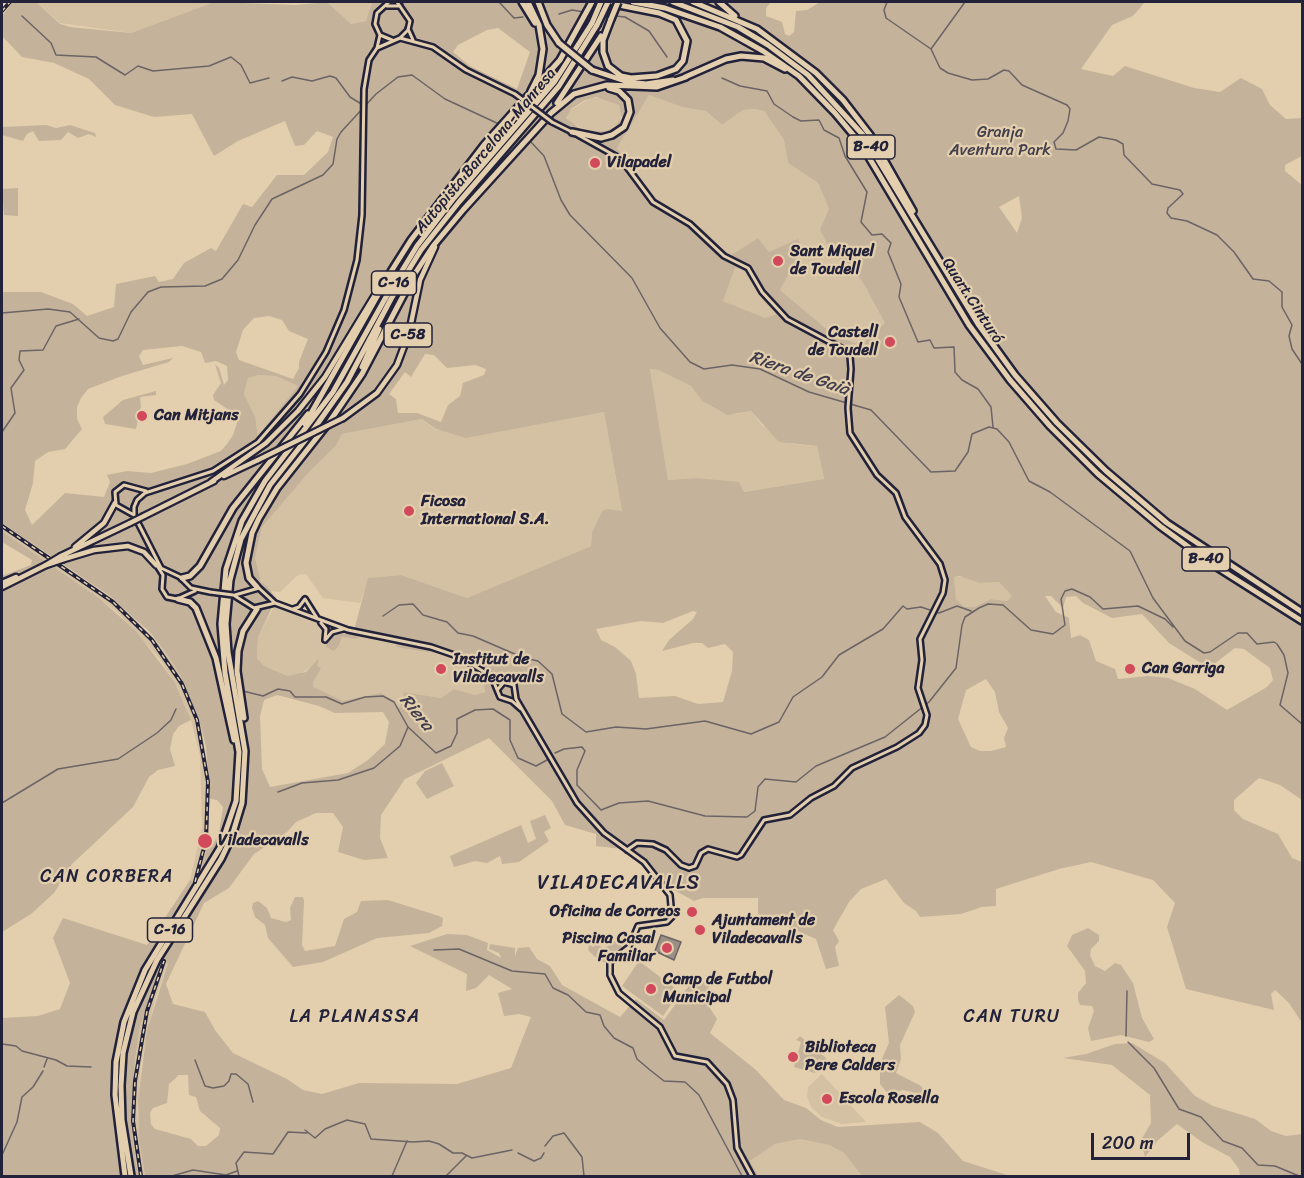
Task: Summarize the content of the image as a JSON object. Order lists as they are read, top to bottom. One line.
{"streets":{"highway":["B-40","Autopista Barcelona-Manresa","C-16","Quart Cinturó","C-58"]},"districts":["CAN CORBERA","VILADECAVALLS","LA PLANASSA","CAN TURU"],"water":["Riera de Gaià","Riera"],"parks":["Granja Aventura Park"],"places":["Vilapadel","Sant Miquel de Toudell","Castell de Toudell","Can Mitjans","Ficosa International S.A.","Institut de Viladecavalls","Can Garriga","Viladecavalls","Oficina de Correos","Ajuntament de Viladecavalls","Piscina Casal Familiar","Camp de Futbol Municipal","Biblioteca Pere Calders","Escola Rosella"],"scale_bar":"200 m"}
